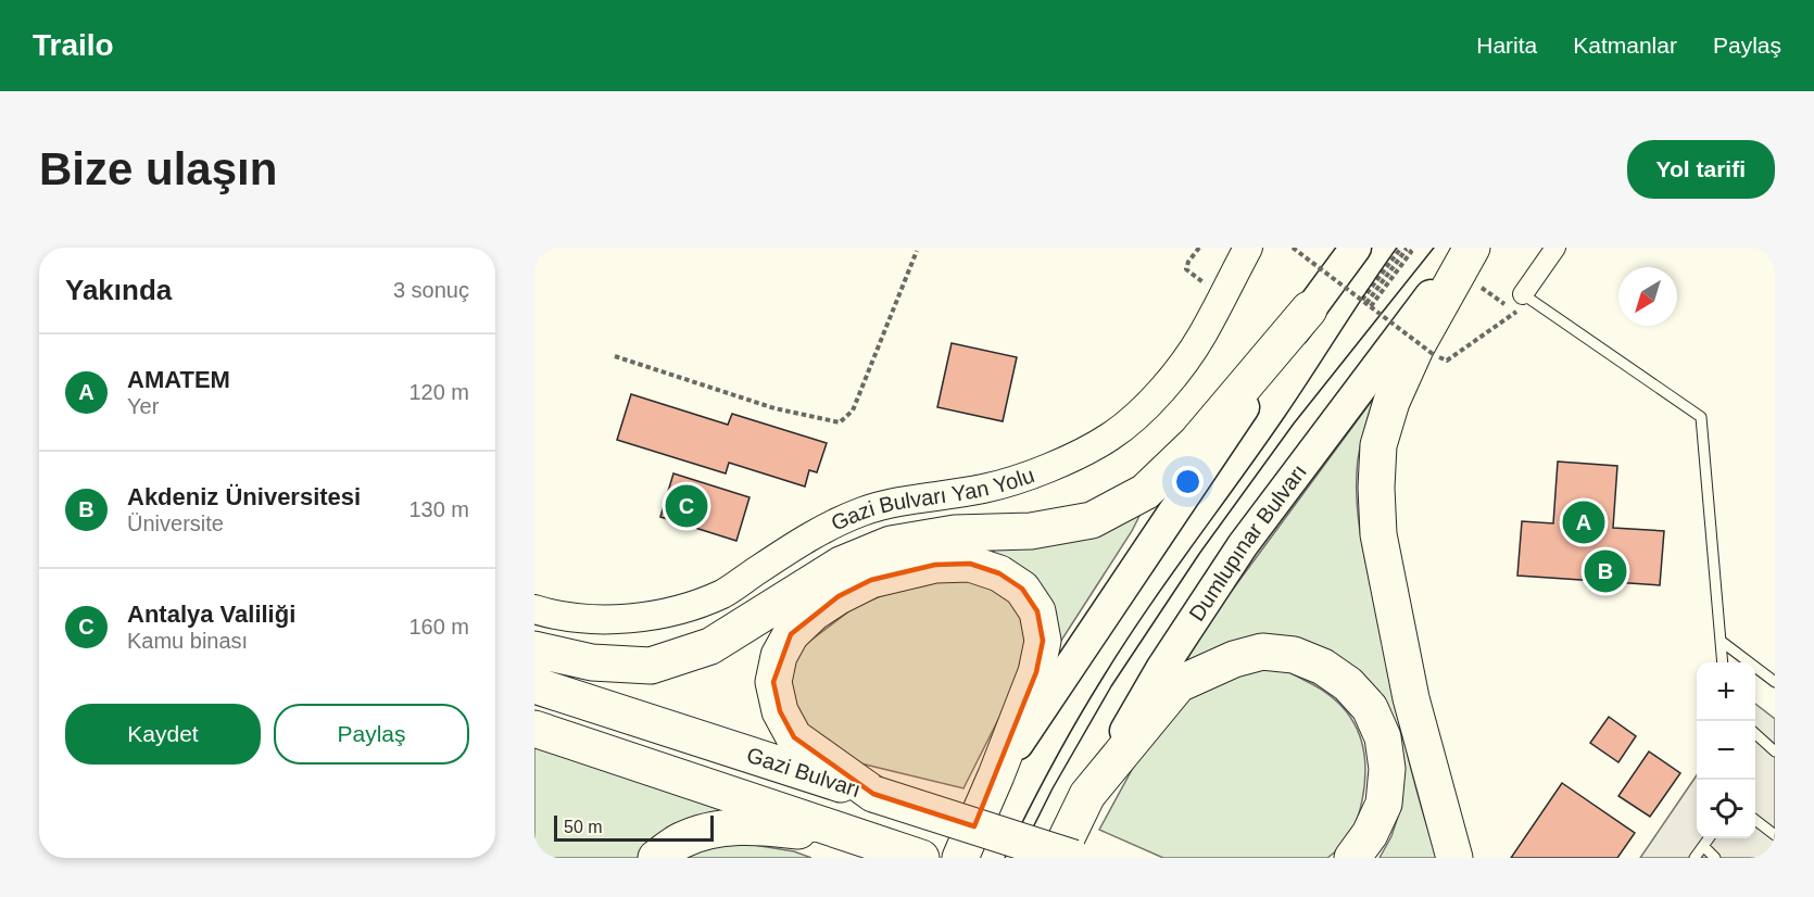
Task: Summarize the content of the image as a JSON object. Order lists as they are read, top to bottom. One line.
{"streets":{"highway":["Dumlupınar Bulvarı","Gazi Bulvarı"],"main road":["Gazi Bulvarı Yan Yolu"]},"scale_bar":"50 m","north":"bottom left","page":{"header":"Trailo","nav":["Harita","Katmanlar","Paylaş"],"buttons":["Yol tarifi",["Kaydet","Paylaş"]],"title":"Bize ulaşın","heading":["Yakında","3 sonuç"],"list":[{"mark":"A","name":"AMATEM","note":"Yer","value":"120 m"},{"mark":"B","name":"Akdeniz Üniversitesi","note":"Üniversite","value":"130 m"},{"mark":"C","name":"Antalya Valiliği","note":"Kamu binası","value":"160 m"}],"pins":["C","A","B"],"map_buttons":["+","−"],"scale":"50 m"}}
